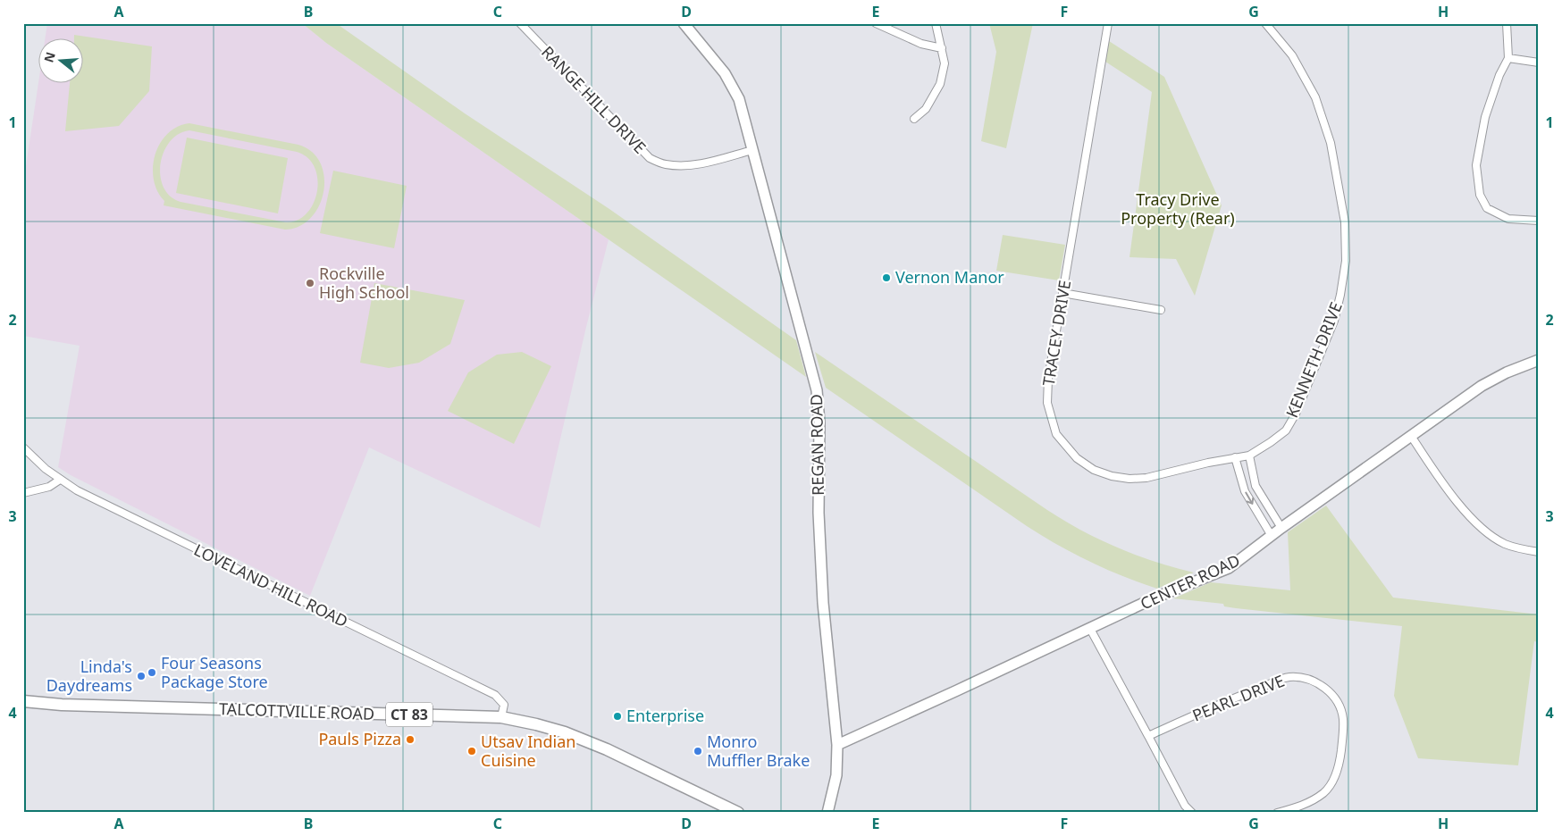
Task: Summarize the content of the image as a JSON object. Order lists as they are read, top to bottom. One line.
{"streets":{"main road":["TALCOTTVILLE ROAD","CT 83"],"street":["RANGE HILL DRIVE","TRACEY DRIVE","KENNETH DRIVE","REGAN ROAD","CENTER ROAD","LOVELAND HILL ROAD","PEARL DRIVE"]},"crossings":[["RANGE HILL DRIVE","REGAN ROAD"],["TRACEY DRIVE","KENNETH DRIVE"],["REGAN ROAD","CENTER ROAD"],["LOVELAND HILL ROAD","TALCOTTVILLE ROAD"]],"parks":["Tracy Drive Property (Rear)"],"places":["Vernon Manor","Rockville High School","Four Seasons Package Store","Linda's Daydreams","Enterprise","Pauls Pizza","Utsav Indian Cuisine","Monro Muffler Brake"],"north":"left","grid":{"columns":["A","B","C","D","E","F","G","H"],"rows":["1","2","3","4"]}}
